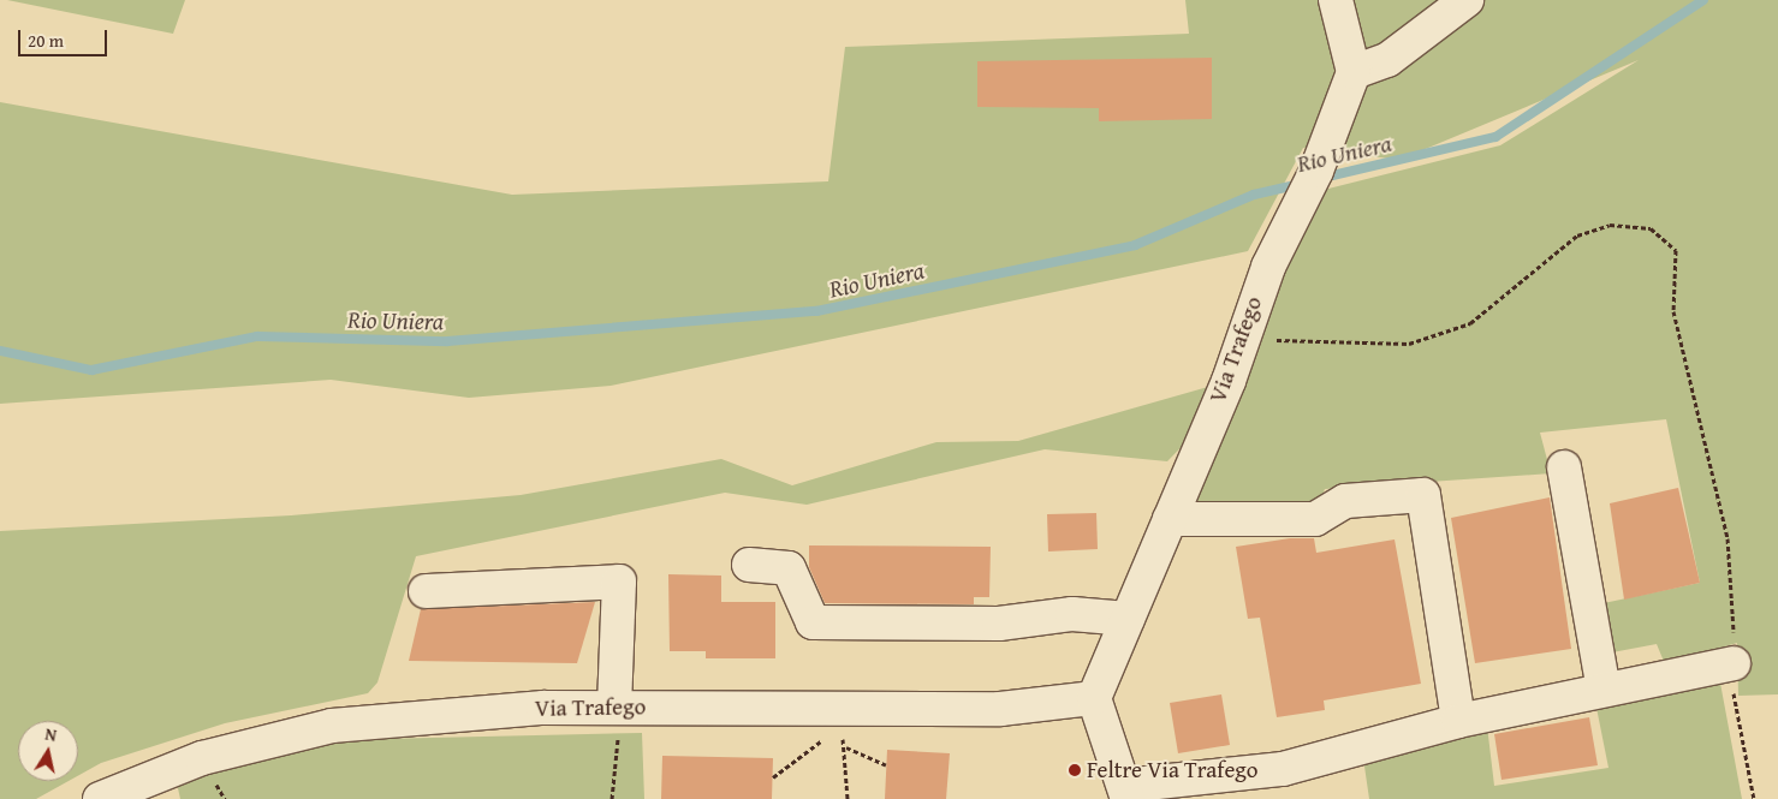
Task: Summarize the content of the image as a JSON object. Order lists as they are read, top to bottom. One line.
{"streets":{"street":["Via Trafego"]},"water":["Rio Uniera"],"places":["Feltre Via Trafego"],"scale_bar":"20 m","north":"top"}
